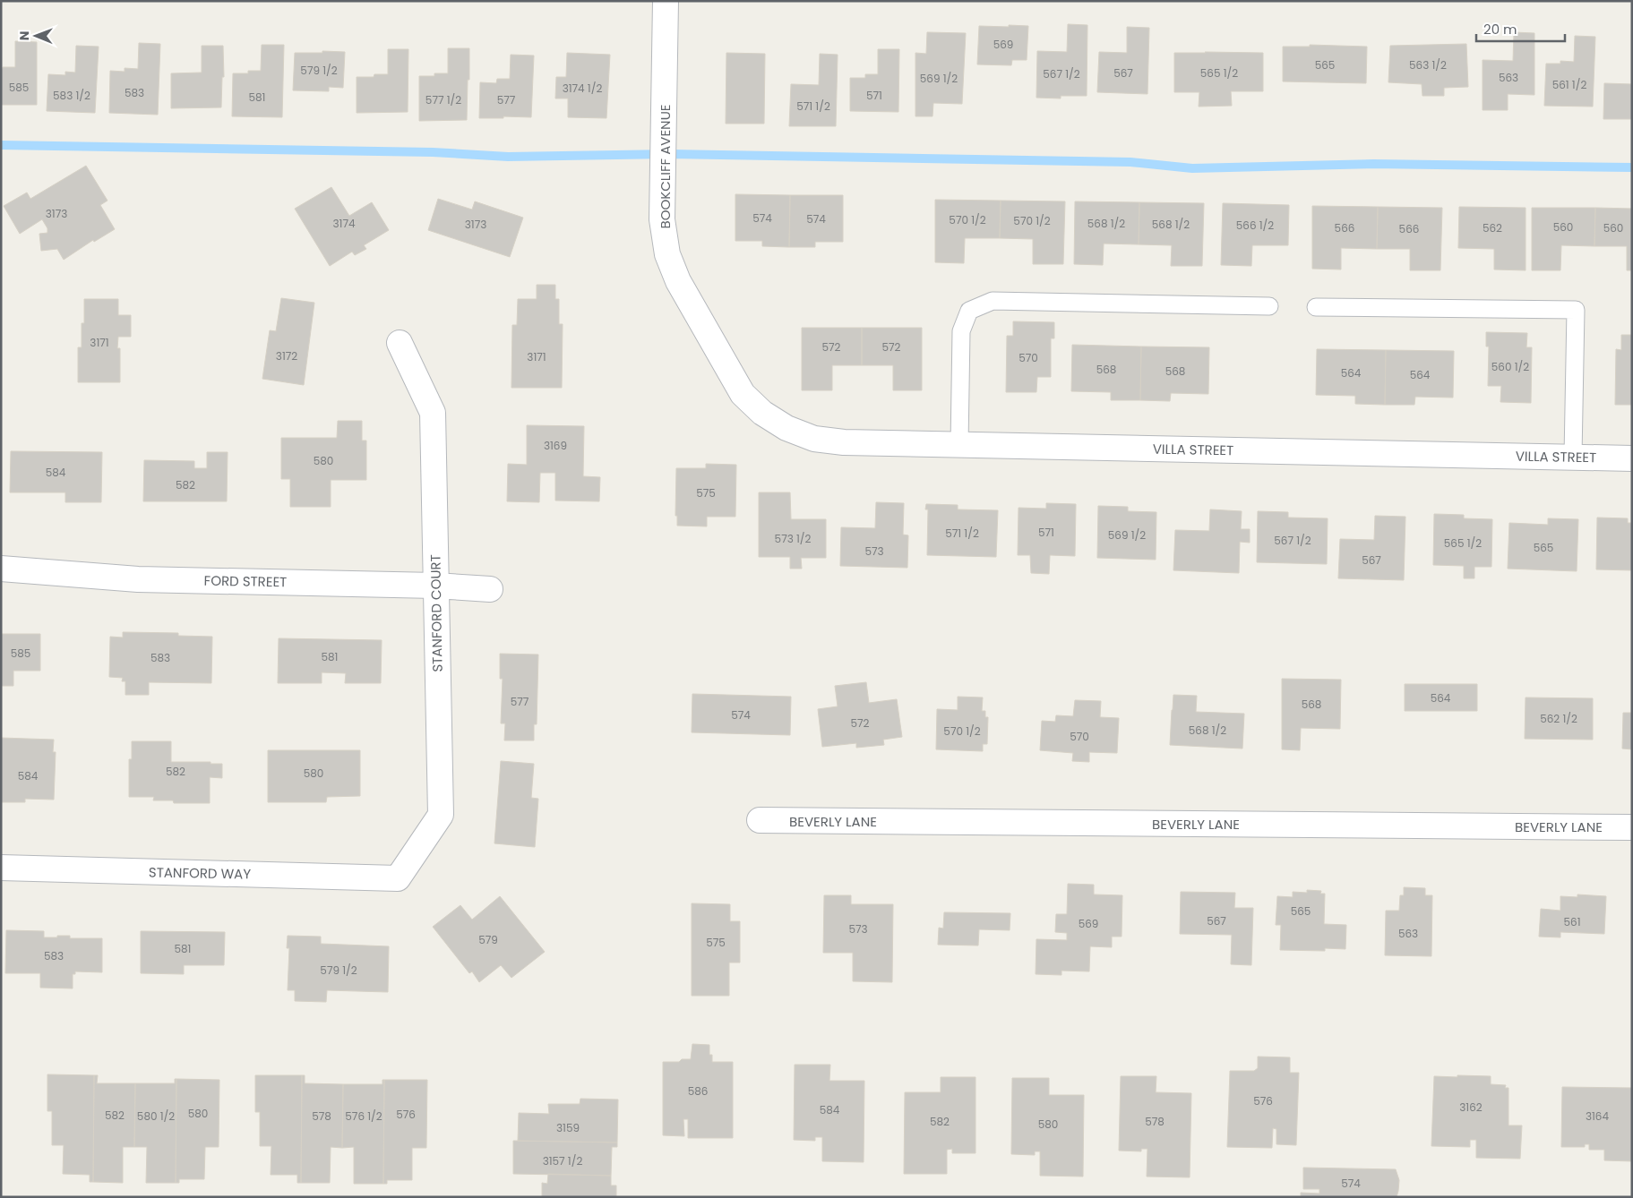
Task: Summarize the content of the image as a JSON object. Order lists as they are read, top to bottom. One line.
{"streets":{"street":["BOOKCLIFF AVENUE","VILLA STREET","FORD STREET","STANFORD COURT","BEVERLY LANE","STANFORD WAY"]},"crossings":[["BOOKCLIFF AVENUE","VILLA STREET"],["FORD STREET","STANFORD COURT"],["STANFORD COURT","STANFORD WAY"]],"house_numbers":["569","565","563 1/2","579 1/2","567","565 1/2","567 1/2","563","569 1/2","561 1/2","585","3174 1/2","583","583 1/2","571","581","577 1/2","577","571 1/2","3173","574","574","570 1/2","570 1/2","3174","568 1/2","3173","568 1/2","566 1/2","560","566","562","560","566","3171","572","572","3172","3171","570","560 1/2","568","568","564","564","3169","580","584","582","575","571","571 1/2","569 1/2","573 1/2","567 1/2","565 1/2","565","573","567","585","581","583","564","577","568","574","562 1/2","572","568 1/2","570 1/2","570","582","580","584","565","567","561","569","573","563","579","575","581","583","579 1/2","586","576","3162","584","580","576","582","580 1/2","578","576 1/2","3164","582","578","580","3159","3157 1/2","574"],"scale_bar":"20 m","north":"left"}
